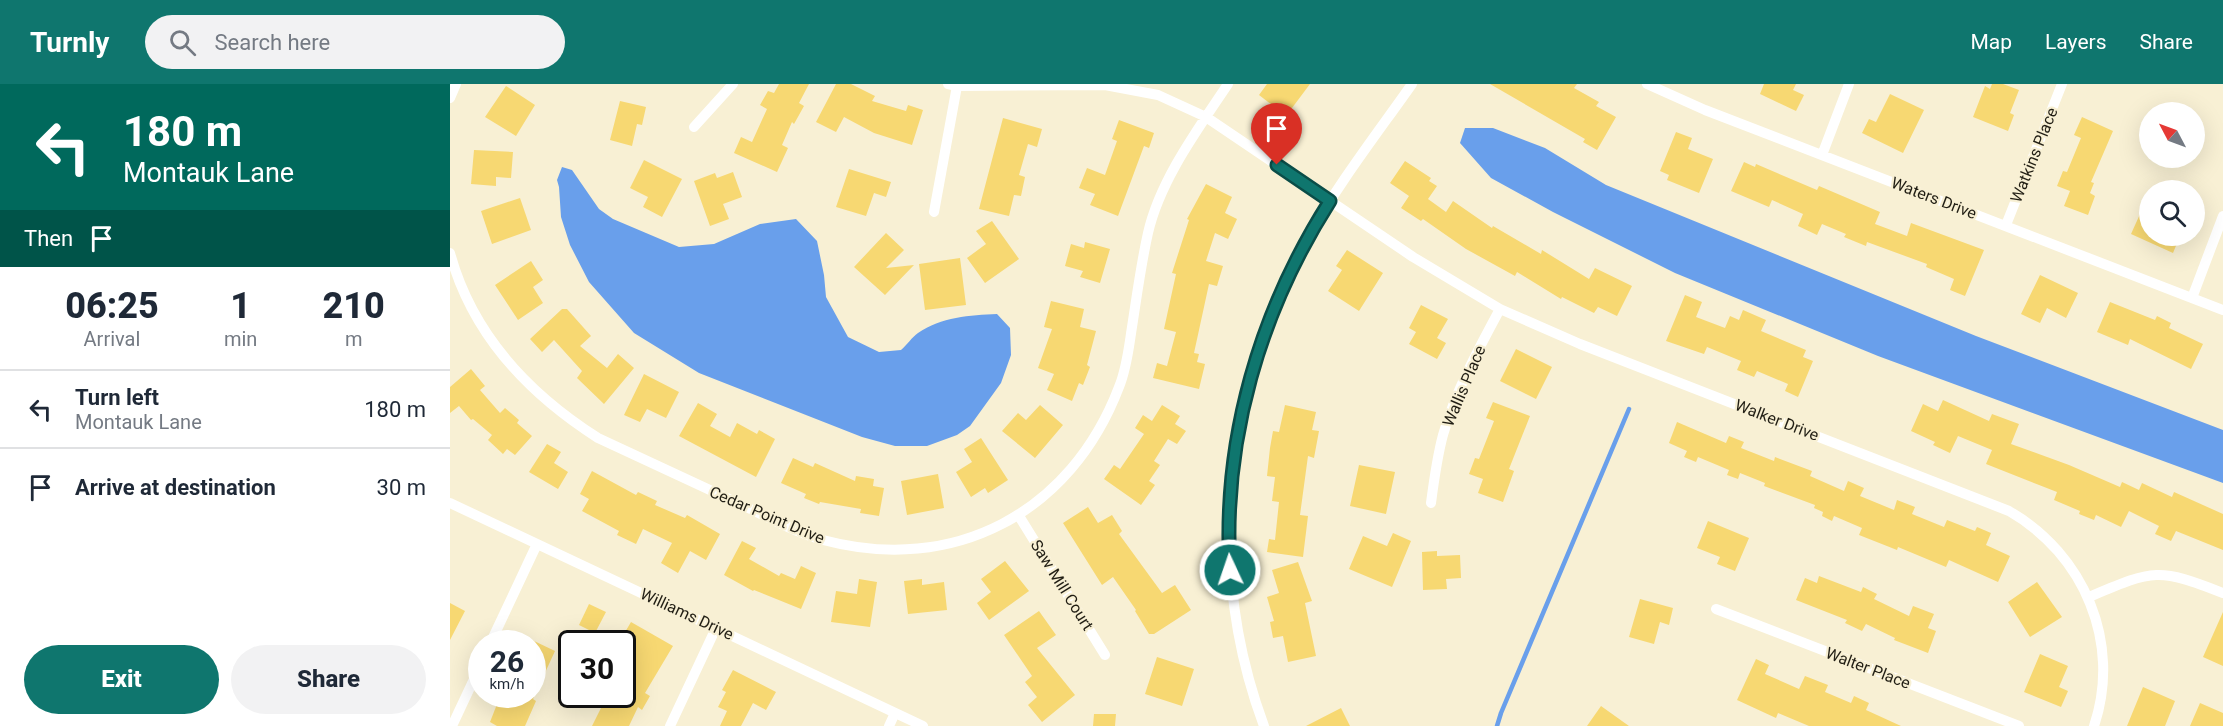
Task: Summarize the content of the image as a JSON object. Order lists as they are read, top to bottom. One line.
{"streets":{"street":["Watkins Place","Waters Drive","Wallis Place","Walker Drive","Cedar Point Drive","Saw Mill Court","Williams Drive","Walter Place"]},"crossings":[["Watkins Place","Waters Drive"],["Wallis Place","Walker Drive"],["Walker Drive","Cedar Point Drive"],["Cedar Point Drive","Saw Mill Court"]],"north":"top left","page":{"header":"Turnly","search":"Search here","nav":["Map","Layers","Share"],"turn":["180 m","Montauk Lane"],"then":"Then","eta":["06:25","Arrival","1","min","210","m"],"list":[{"name":"Turn left","note":"Montauk Lane","value":"180 m"},{"name":"Arrive at destination","value":"30 m"}],"speed":"26 km/h","limit":"30","buttons":["Exit","Share"]}}
